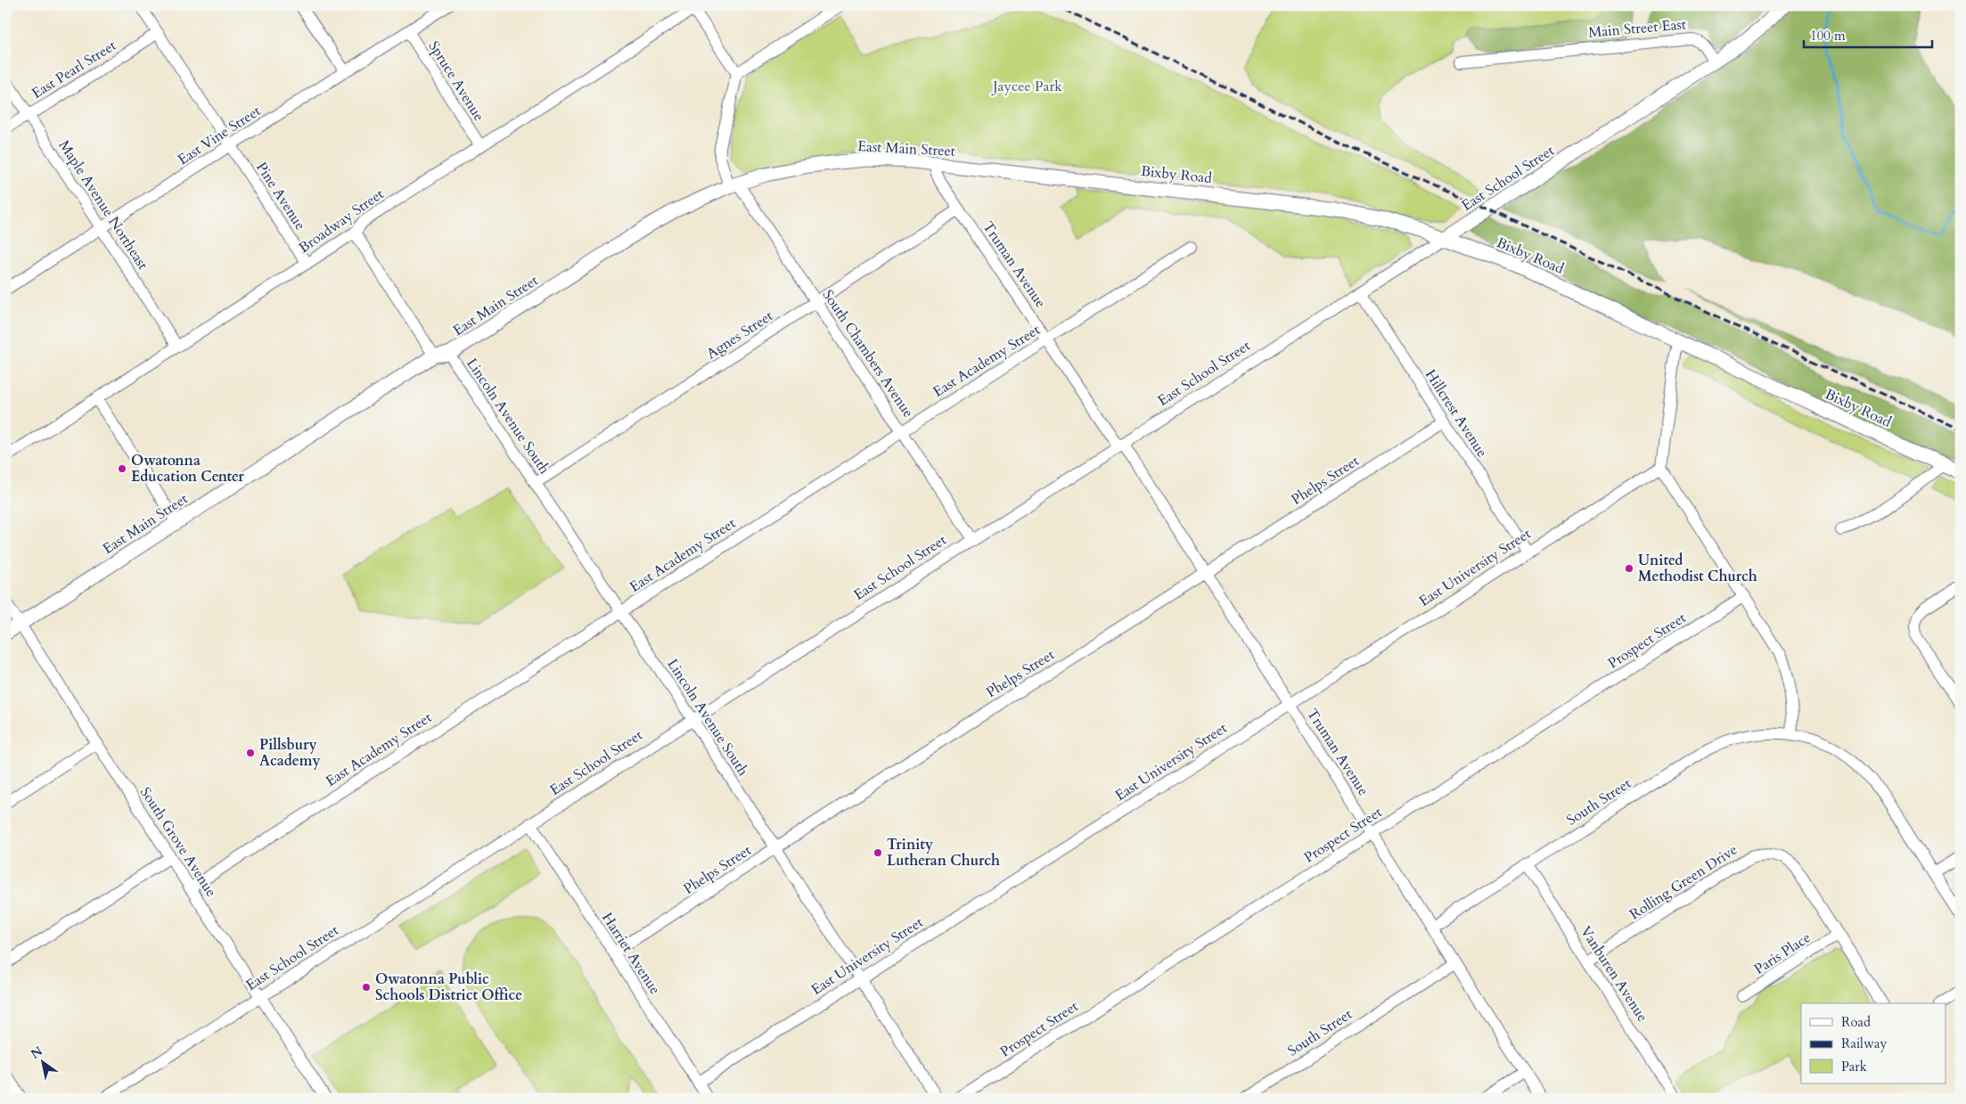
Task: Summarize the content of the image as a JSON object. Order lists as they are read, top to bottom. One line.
{"streets":{"main road":["East Main Street","Bixby Road","East School Street"],"street":["Main Street East","East Pearl Street","Spruce Avenue","East Vine Street","Pine Avenue","Maple Avenue Northeast","Broadway Street","Truman Avenue","Agnes Street","South Chambers Avenue","East Academy Street","Hillcrest Avenue","Lincoln Avenue South","Phelps Street","East University Street","Prospect Street","South Street","South Grove Avenue","Rolling Green Drive","Harriet Avenue","Paris Place","Vanburen Avenue"]},"crossings":[["Main Street East","East School Street"],["East Pearl Street","Pine Avenue"],["East Pearl Street","Maple Avenue Northeast"],["Spruce Avenue","East Vine Street"],["Spruce Avenue","Broadway Street"],["East Vine Street","Pine Avenue"],["East Vine Street","Maple Avenue Northeast"],["East Main Street","Bixby Road"],["East Main Street","Truman Avenue"],["East Main Street","South Chambers Avenue"],["East Main Street","Lincoln Avenue South"],["East Main Street","South Grove Avenue"],["Bixby Road","East School Street"],["East School Street","Truman Avenue"],["East School Street","South Chambers Avenue"],["East School Street","Hillcrest Avenue"],["East School Street","Lincoln Avenue South"],["East School Street","South Grove Avenue"],["East School Street","Harriet Avenue"],["Pine Avenue","Broadway Street"],["Maple Avenue Northeast","Broadway Street"],["Broadway Street","South Chambers Avenue"],["Truman Avenue","Agnes Street"],["Truman Avenue","East Academy Street"],["Truman Avenue","Phelps Street"],["Truman Avenue","East University Street"],["Truman Avenue","Prospect Street"],["Truman Avenue","South Street"],["Agnes Street","South Chambers Avenue"],["Agnes Street","Lincoln Avenue South"],["South Chambers Avenue","East Academy Street"],["East Academy Street","Lincoln Avenue South"],["East Academy Street","South Grove Avenue"],["Hillcrest Avenue","Phelps Street"],["Hillcrest Avenue","East University Street"],["Lincoln Avenue South","Phelps Street"],["Lincoln Avenue South","East University Street"],["Phelps Street","Harriet Avenue"],["East University Street","Harriet Avenue"],["South Street","Vanburen Avenue"],["Rolling Green Drive","Paris Place"],["Rolling Green Drive","Vanburen Avenue"]],"parks":["Jaycee Park"],"places":["Owatonna Education Center","United Methodist Church","Pillsbury Academy","Trinity Lutheran Church","Owatonna Public Schools District Office"],"legend":["Road","Railway","Park"],"scale_bar":"100 m","north":"top left"}
